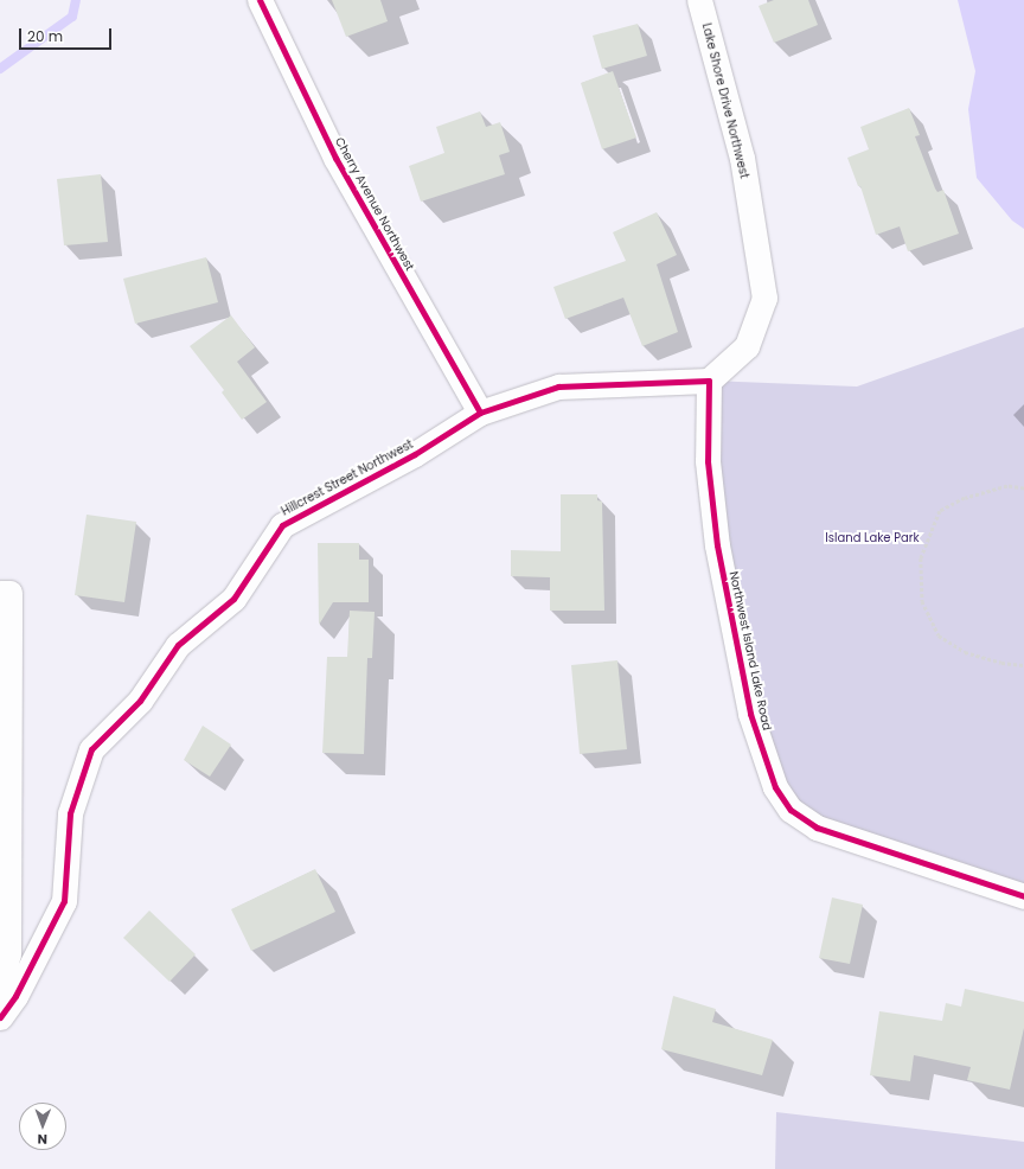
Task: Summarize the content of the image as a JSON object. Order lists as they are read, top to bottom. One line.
{"streets":{"street":["Lake Shore Drive Northwest","Cherry Avenue Northwest","Hillcrest Street Northwest","Northwest Island Lake Road"]},"crossings":[["Lake Shore Drive Northwest","Hillcrest Street Northwest"],["Lake Shore Drive Northwest","Northwest Island Lake Road"],["Cherry Avenue Northwest","Hillcrest Street Northwest"],["Hillcrest Street Northwest","Northwest Island Lake Road"]],"parks":["Island Lake Park"],"scale_bar":"20 m","north":"bottom"}
